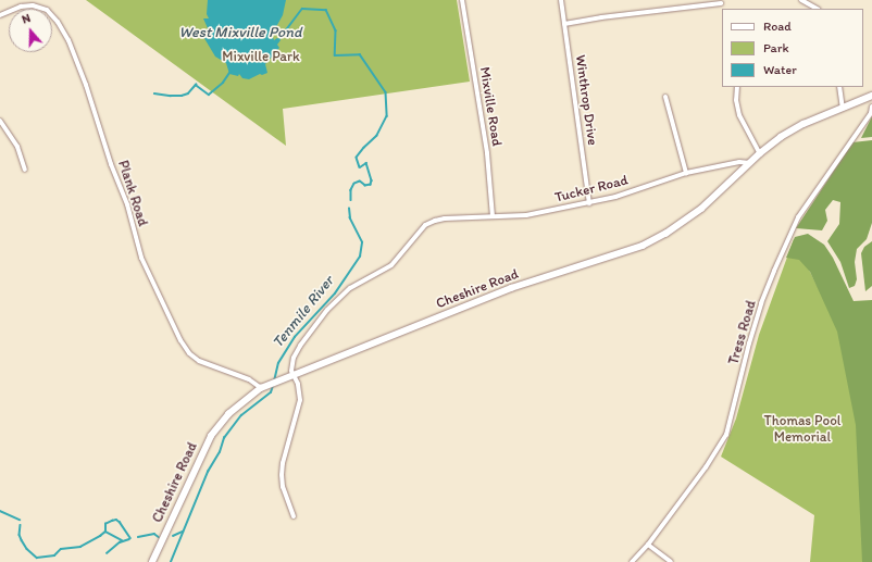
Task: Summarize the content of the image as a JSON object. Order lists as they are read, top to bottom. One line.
{"streets":{"main road":["Cheshire Road"],"street":["Winthrop Drive","Mixville Road","Tucker Road","Plank Road","Tress Road"]},"crossings":[["Winthrop Drive","Tucker Road"],["Mixville Road","Tucker Road"],["Tucker Road","Cheshire Road"],["Plank Road","Cheshire Road"],["Cheshire Road","Tress Road"]],"water":["West Mixville Pond","Tenmile River"],"parks":["Mixville Park","Thomas Pool Memorial"],"legend":["Road","Park","Water"],"north":"top"}
